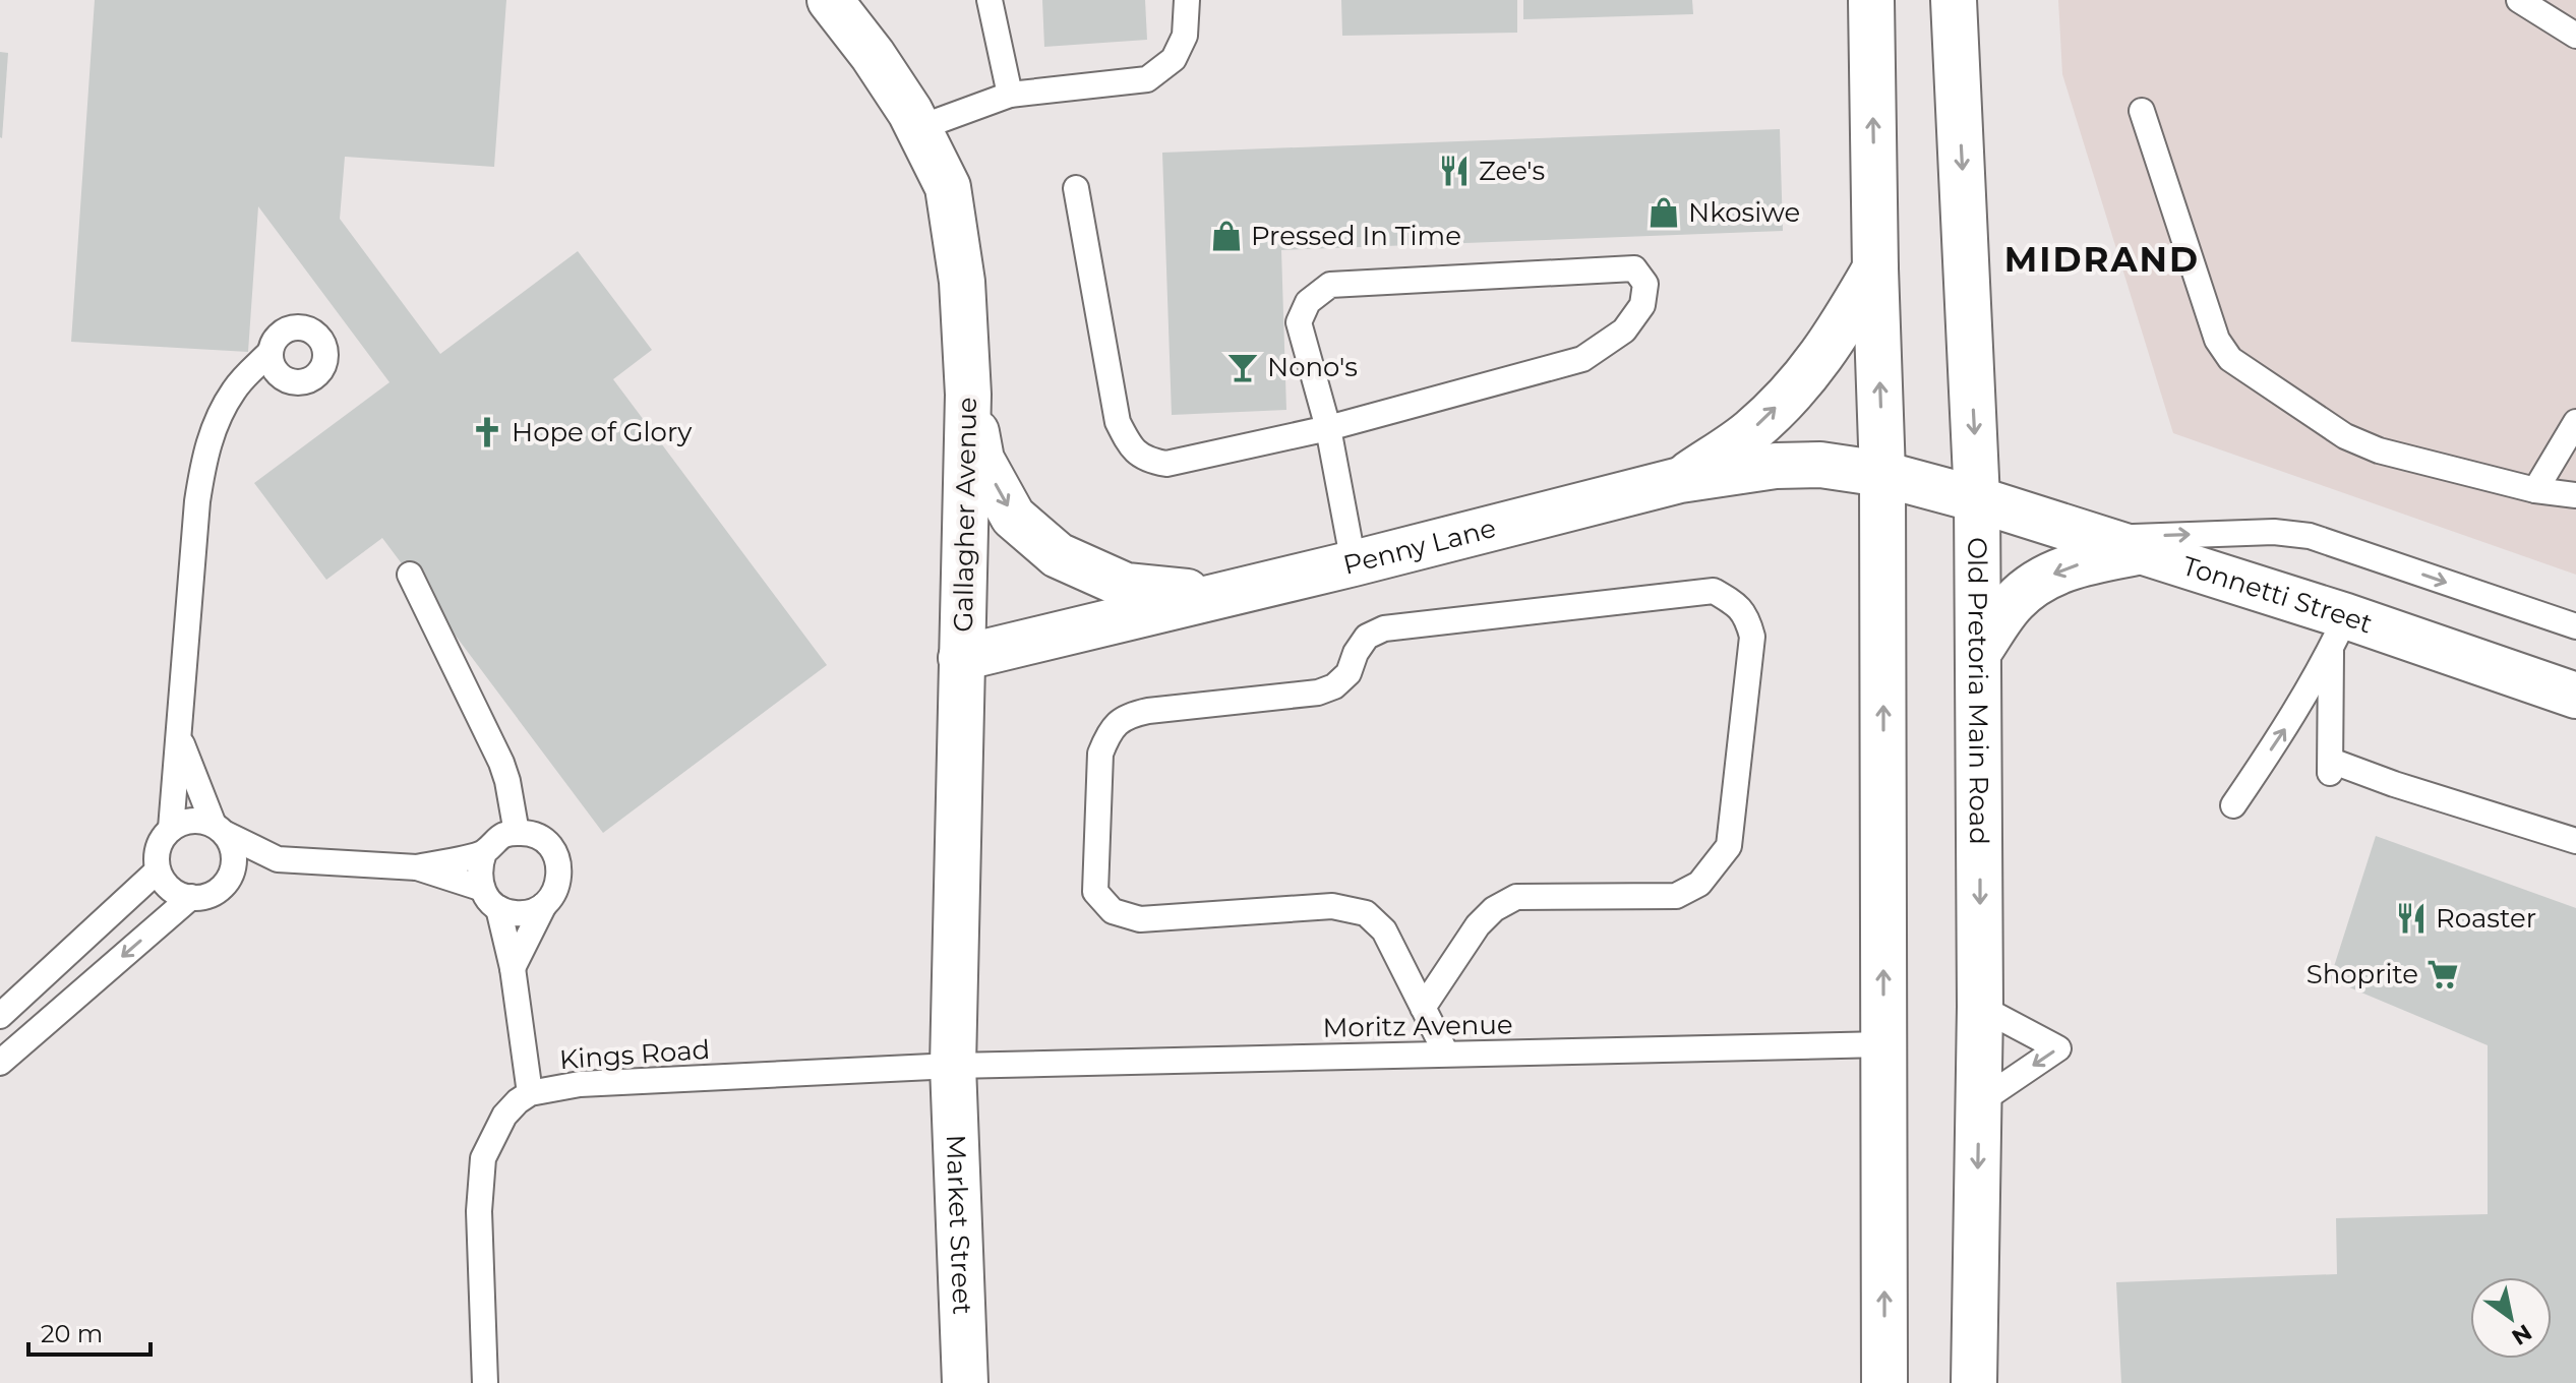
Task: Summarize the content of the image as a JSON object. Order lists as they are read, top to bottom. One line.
{"streets":{"street":["Gallagher Avenue","Penny Lane","Tonnetti Street","Old Pretoria Main Road","Market Street"],"lane":["Moritz Avenue","Kings Road"]},"crossings":[["Gallagher Avenue","Penny Lane"],["Gallagher Avenue","Moritz Avenue"],["Gallagher Avenue","Kings Road"],["Gallagher Avenue","Market Street"],["Penny Lane","Tonnetti Street"],["Penny Lane","Old Pretoria Main Road"],["Tonnetti Street","Old Pretoria Main Road"],["Moritz Avenue","Kings Road"],["Moritz Avenue","Market Street"],["Kings Road","Market Street"]],"districts":["MIDRAND"],"places":{"restaurant":["Zee's","Roaster"],"shop":["Nkosiwe","Pressed In Time"],"bar":["Nono's"],"church":["Hope of Glory"],"supermarket":["Shoprite"]},"scale_bar":"20 m","north":"bottom right"}
